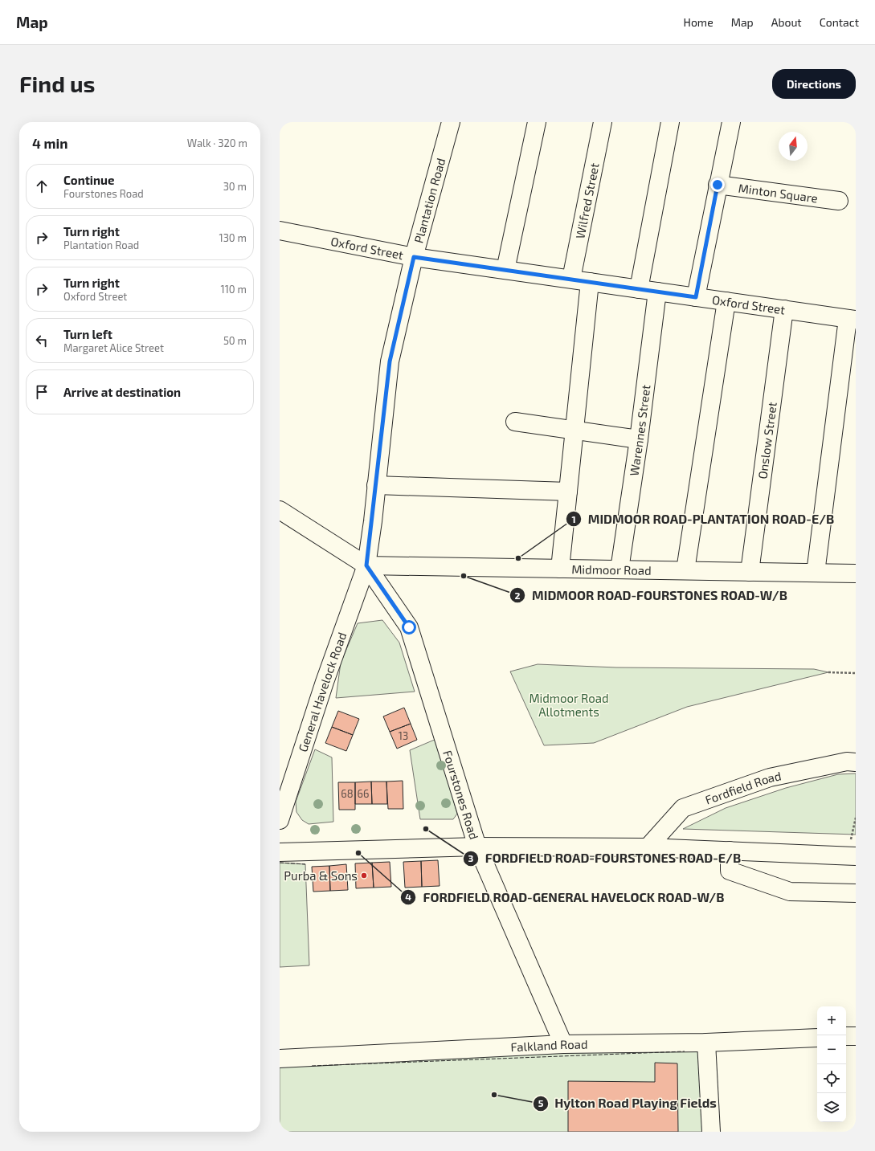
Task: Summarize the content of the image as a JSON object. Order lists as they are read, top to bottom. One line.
{"streets":{"street":["Minton Square","Plantation Road","Wilfred Street","Oxford Street","Warennes Street","Onslow Street","Midmoor Road","General Havelock Road","Fordfield Road","Fourstones Road","Falkland Road"]},"crossings":[["Plantation Road","Oxford Street"],["Plantation Road","Midmoor Road"],["Plantation Road","General Havelock Road"],["Plantation Road","Fourstones Road"],["Wilfred Street","Oxford Street"],["Oxford Street","Warennes Street"],["Oxford Street","Onslow Street"],["Warennes Street","Midmoor Road"],["Onslow Street","Midmoor Road"],["Midmoor Road","General Havelock Road"],["Midmoor Road","Fourstones Road"],["General Havelock Road","Fourstones Road"],["Fourstones Road","Falkland Road"]],"parks":["Midmoor Road Allotments"],"places":["MIDMOOR ROAD-PLANTATION ROAD-E/B","MIDMOOR ROAD-FOURSTONES ROAD-W/B","FORDFIELD ROAD-FOURSTONES ROAD-E/B","FORDFIELD ROAD-GENERAL HAVELOCK ROAD-W/B","Purba & Sons","Hylton Road Playing Fields"],"house_numbers":["13","68","66"],"north":"top","page":{"header":"Map","nav":["Home","Map","About","Contact"],"buttons":"Directions","title":"Find us","heading":["4 min","Walk · 320 m"],"list":[["Continue","Fourstones Road","30 m"],["Turn right","Plantation Road","130 m"],["Turn right","Oxford Street","110 m"],["Turn left","Margaret Alice Street","50 m"],"Arrive at destination"],"map_buttons":["+","−"]}}
